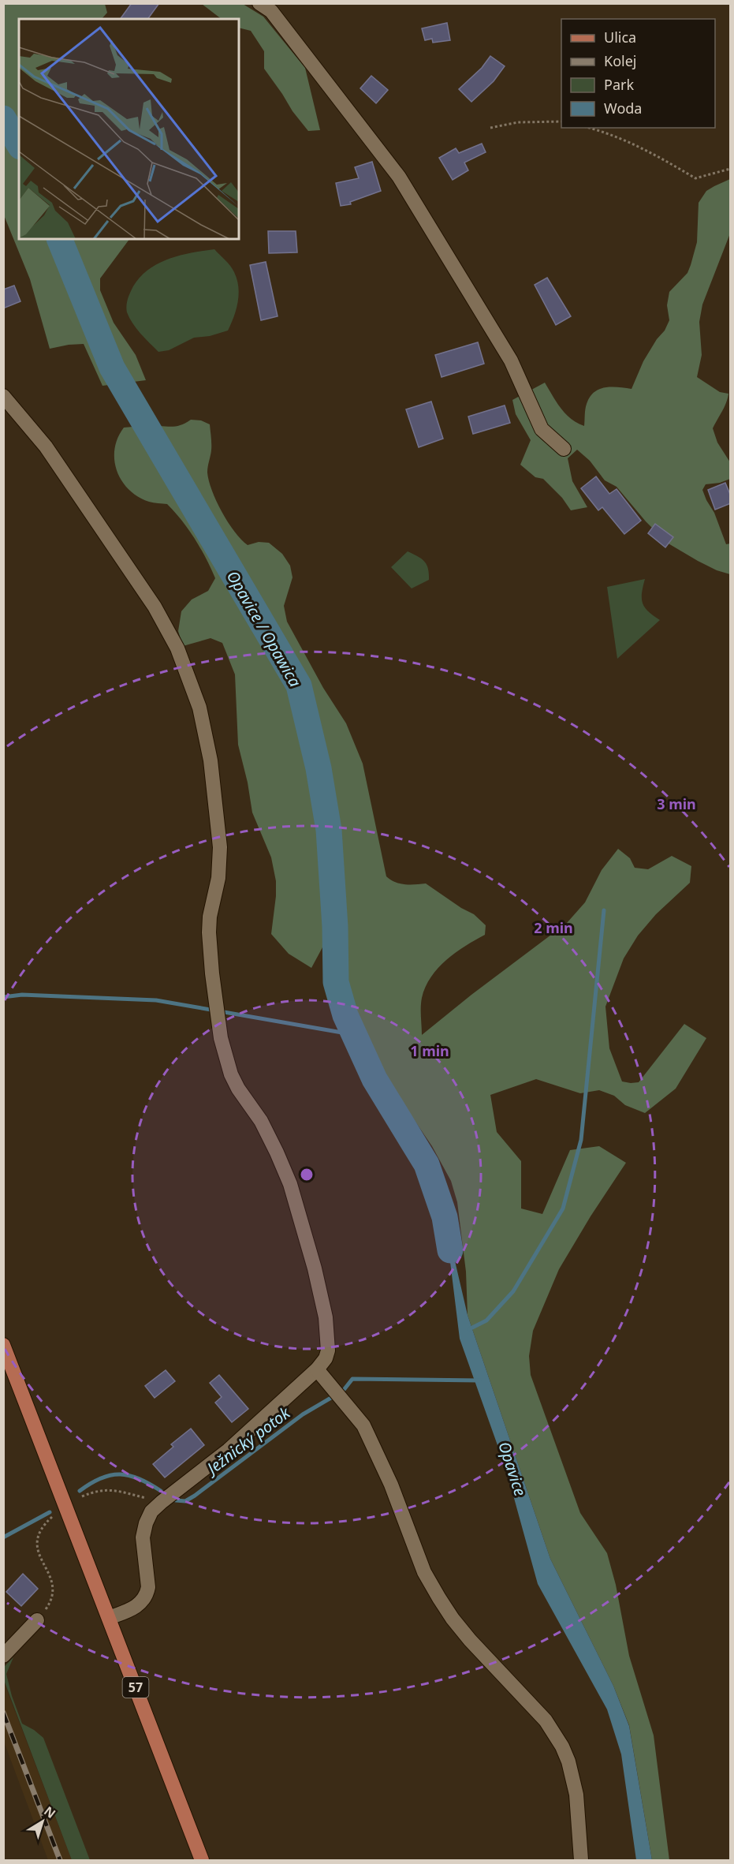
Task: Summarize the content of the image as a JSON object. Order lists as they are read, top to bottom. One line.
{"streets":{"main road":["57"]},"water":["Opavice / Opawica","Ježnický potok","Opavice"],"legend":["Ulica","Kolej","Park","Woda"],"north":"top right","rings":["3 min","2 min","1 min"]}
